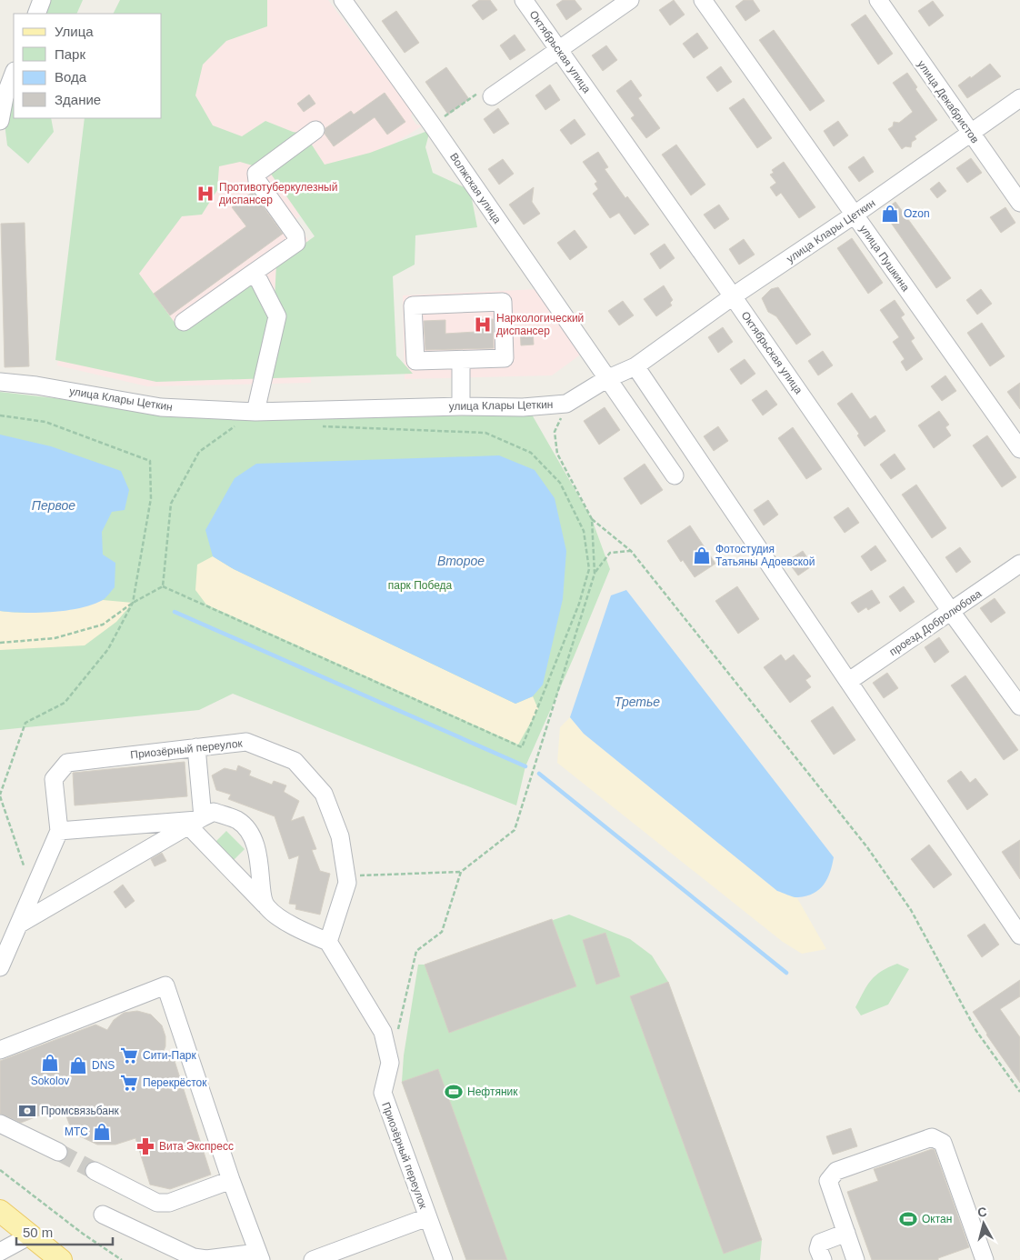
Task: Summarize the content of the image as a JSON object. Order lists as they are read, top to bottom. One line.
{"streets":{"street":["Октябрьская улица","улица Декабристов","Волжская улица","улица Клары Цеткин","улица Пушкина","проезд Добролюбова","Приозёрный переулок"]},"crossings":[["Октябрьская улица","улица Клары Цеткин"],["Октябрьская улица","проезд Добролюбова"],["улица Декабристов","улица Клары Цеткин"],["Волжская улица","улица Клары Цеткин"],["улица Клары Цеткин","улица Пушкина"]],"water":["Первое","Второе","Третье"],"parks":["парк Победa"],"places":{"hospital":["Противотуберкулезный диспансер","Наркологический диспансер"],"shop":["Ozon","Фотостудия Татьяны Адоевской","Sokolov","DNS","МТС"],"supermarket":["Сити-Парк","Перекрёсток"],"sports":["Нефтяник","Октан"],"bank":["Промсвязьбанк"],"pharmacy":["Вита Экспресс"]},"legend":["Улица","Парк","Вода","Здание"],"scale_bar":"50 m","north":"top"}
